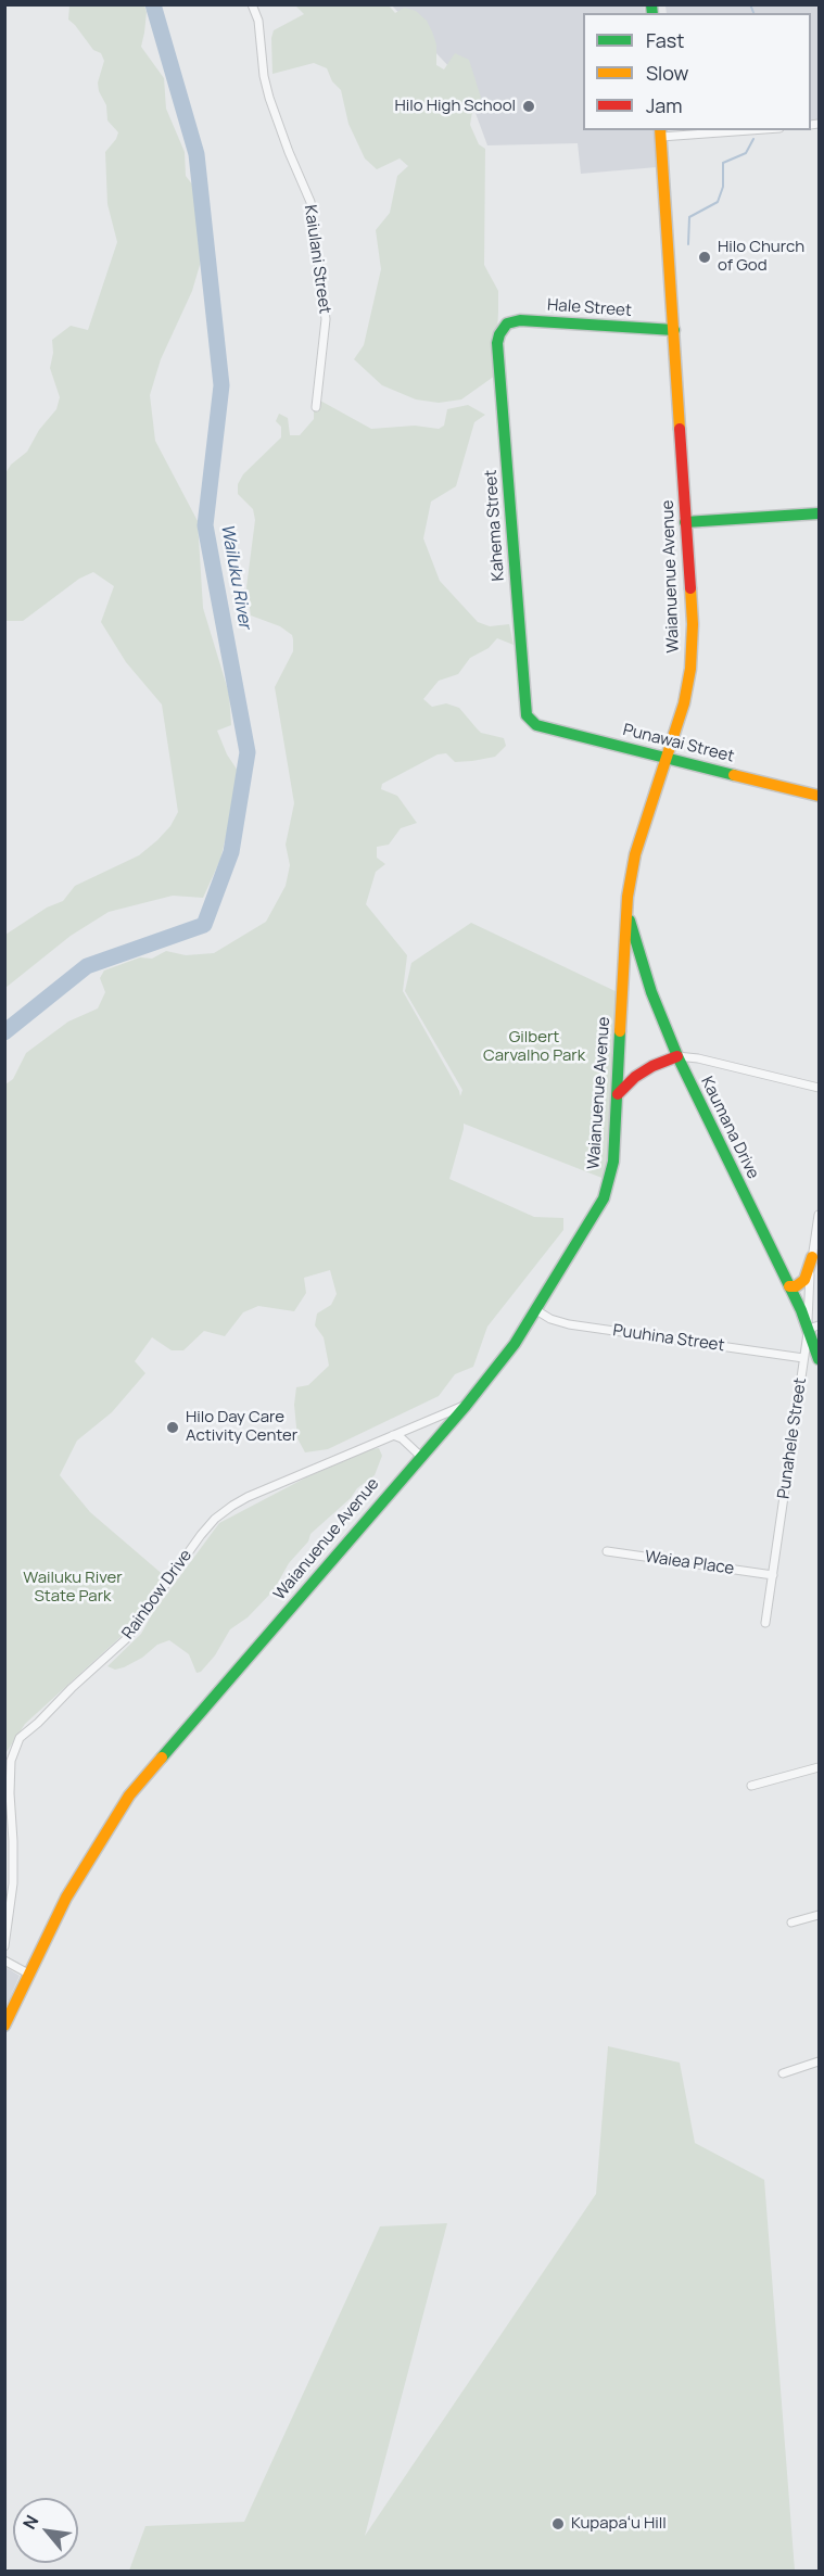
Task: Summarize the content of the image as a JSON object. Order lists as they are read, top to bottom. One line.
{"streets":{"street":["Kaiulani Street","Hale Street","Kahema Street","Waianuenue Avenue","Punawai Street","Kaumana Drive","Puuhina Street","Punahele Street","Waiea Place","Rainbow Drive"]},"crossings":[["Hale Street","Kahema Street"],["Hale Street","Waianuenue Avenue"],["Kahema Street","Punawai Street"],["Waianuenue Avenue","Punawai Street"],["Waianuenue Avenue","Kaumana Drive"],["Waianuenue Avenue","Puuhina Street"],["Waianuenue Avenue","Rainbow Drive"],["Kaumana Drive","Punahele Street"],["Puuhina Street","Punahele Street"],["Punahele Street","Waiea Place"]],"water":["Wailuku River"],"parks":["Gilbert Carvalho Park","Wailuku River State Park"],"places":["Hilo High School","Hilo Church of God","Hilo Day Care Activity Center","Kupapaʻu Hill"],"legend":["Fast","Slow","Jam"],"north":"top left"}
